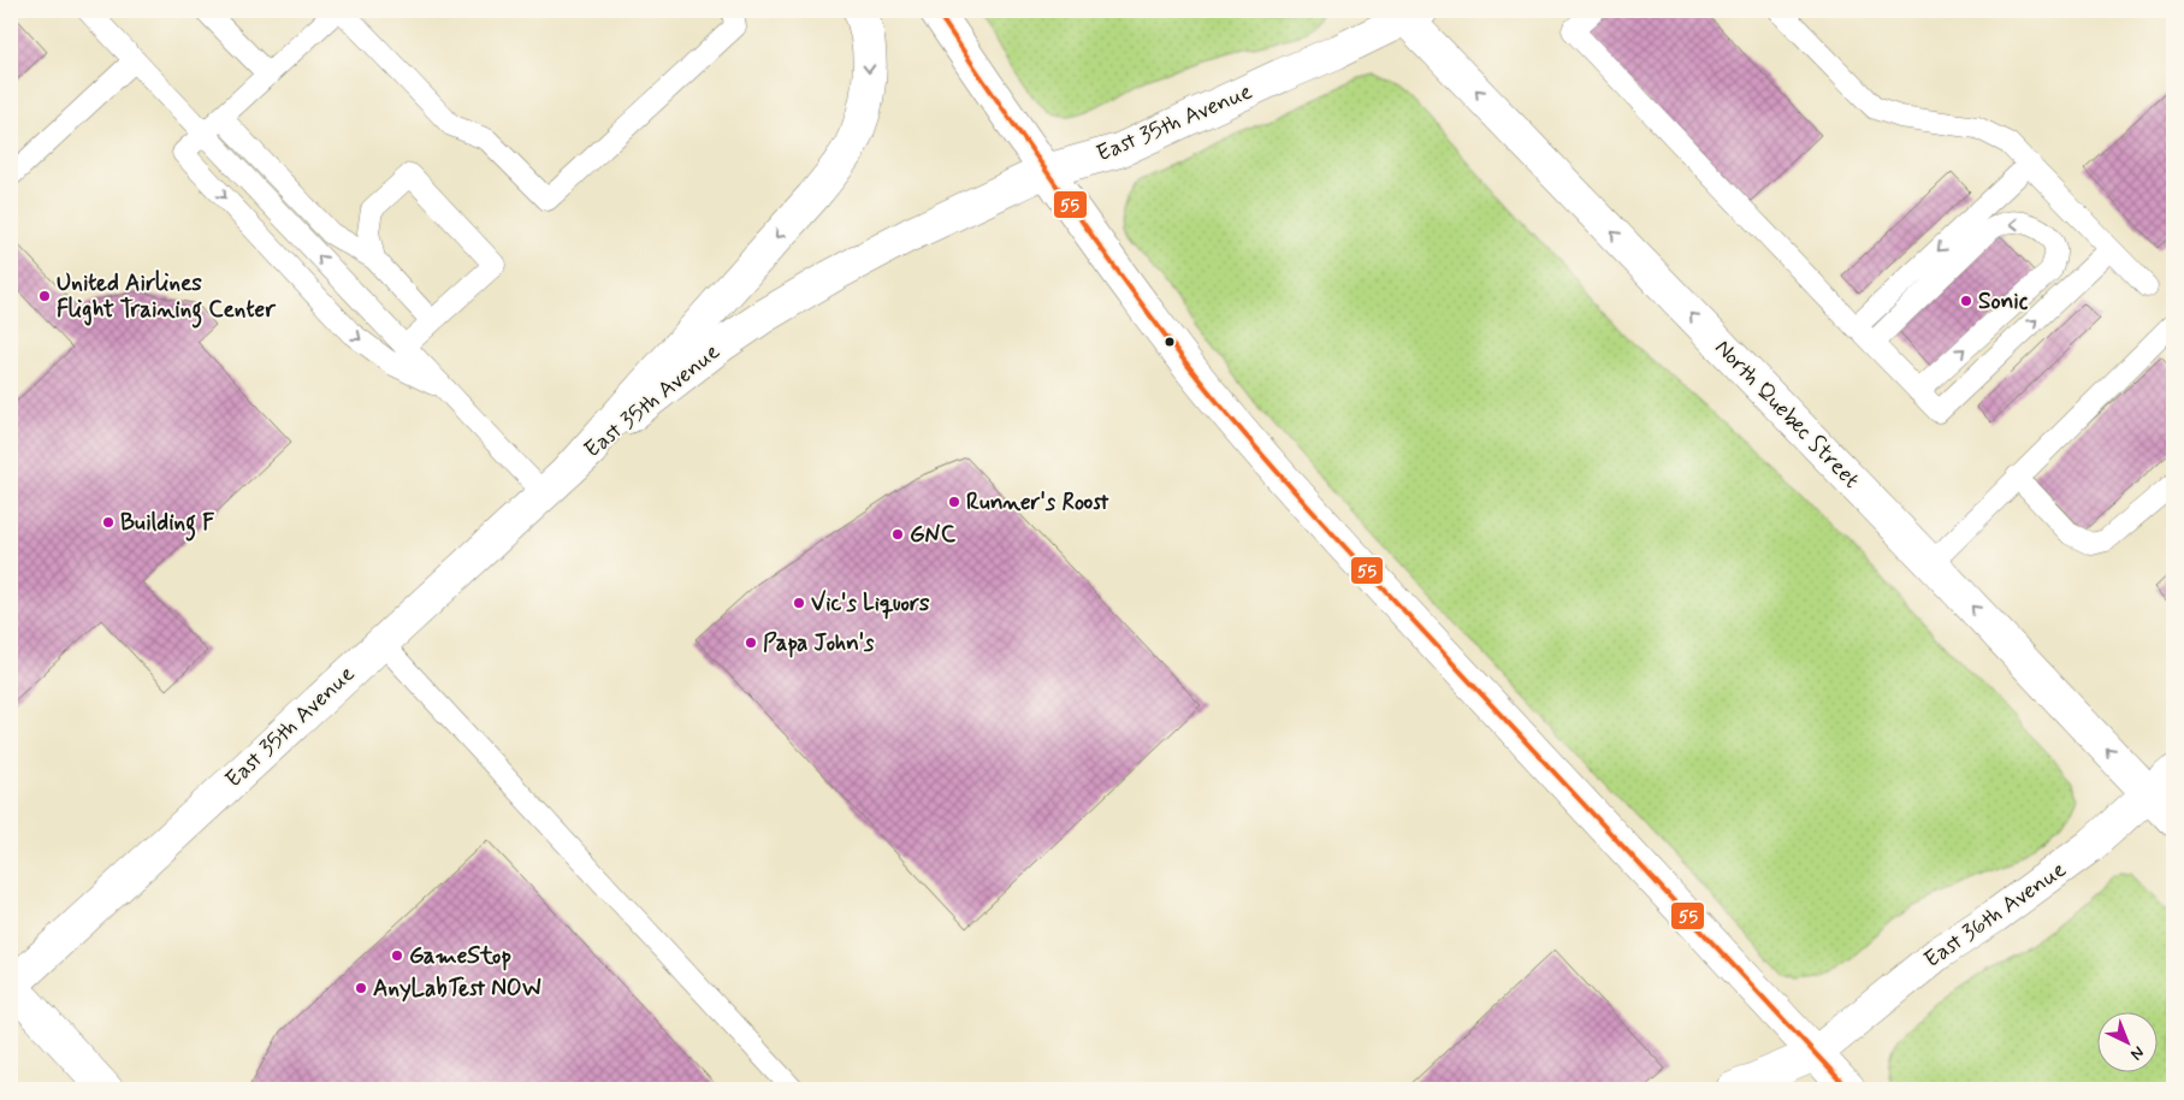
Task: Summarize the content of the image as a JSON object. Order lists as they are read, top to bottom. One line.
{"streets":{"main road":["East 35th Avenue","North Quebec Street","East 36th Avenue"]},"crossings":[["East 35th Avenue","North Quebec Street"],["North Quebec Street","East 36th Avenue"]],"one_way":["North Quebec Street"],"places":["United Airlines Flight Training Center","Sonic","Runner's Roost","Building F","GNC","Vic's Liquors","Papa John's","GameStop","AnyLabTest NOW"],"lines":["transit line 55"],"north":"bottom right"}
